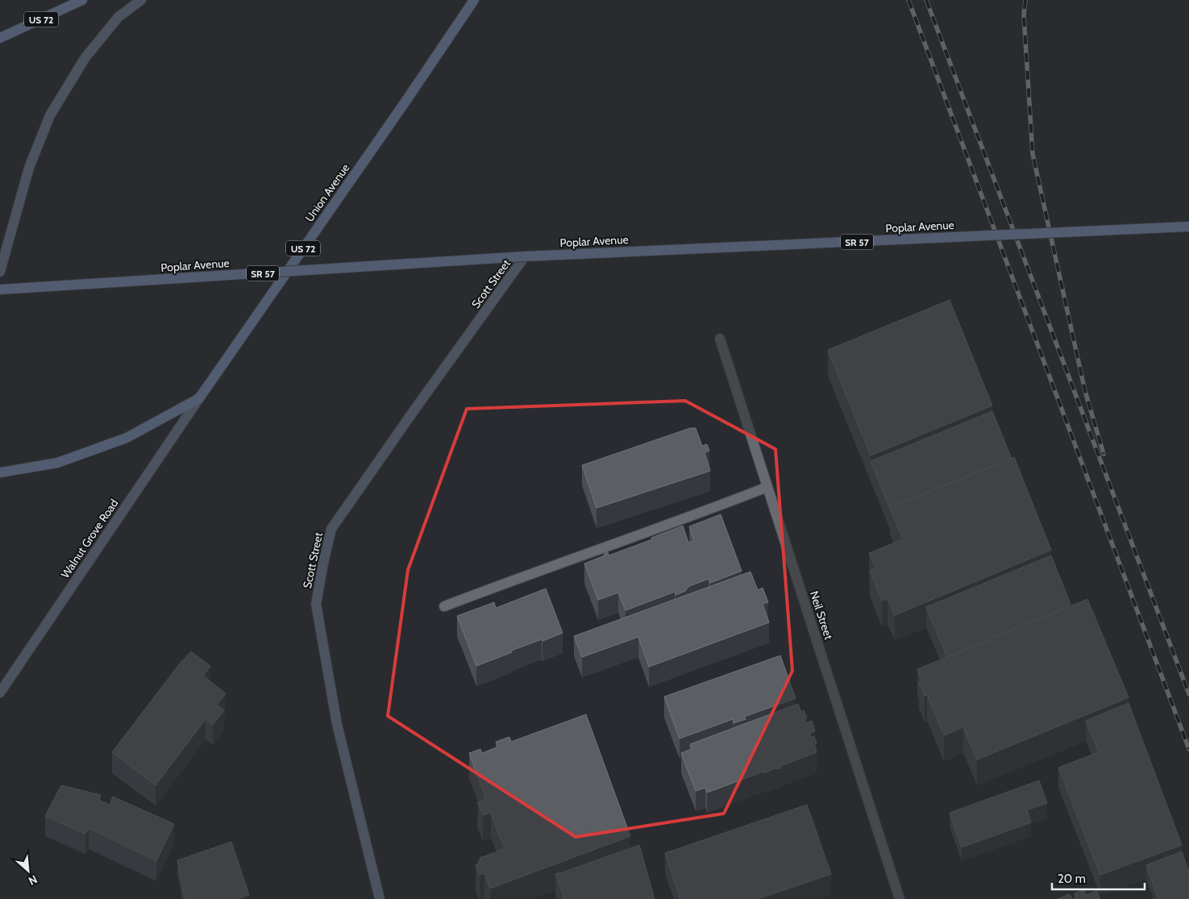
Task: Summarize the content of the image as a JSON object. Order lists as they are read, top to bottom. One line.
{"streets":{"main road":["US 72","Union Avenue","Poplar Avenue","SR 57","Scott Street","Walnut Grove Road"],"street":["Neil Street"]},"crossings":[["US 72","Union Avenue"],["US 72","Walnut Grove Road"],["Union Avenue","Walnut Grove Road"],["Poplar Avenue","Scott Street"]],"scale_bar":"20 m","north":"bottom right"}
